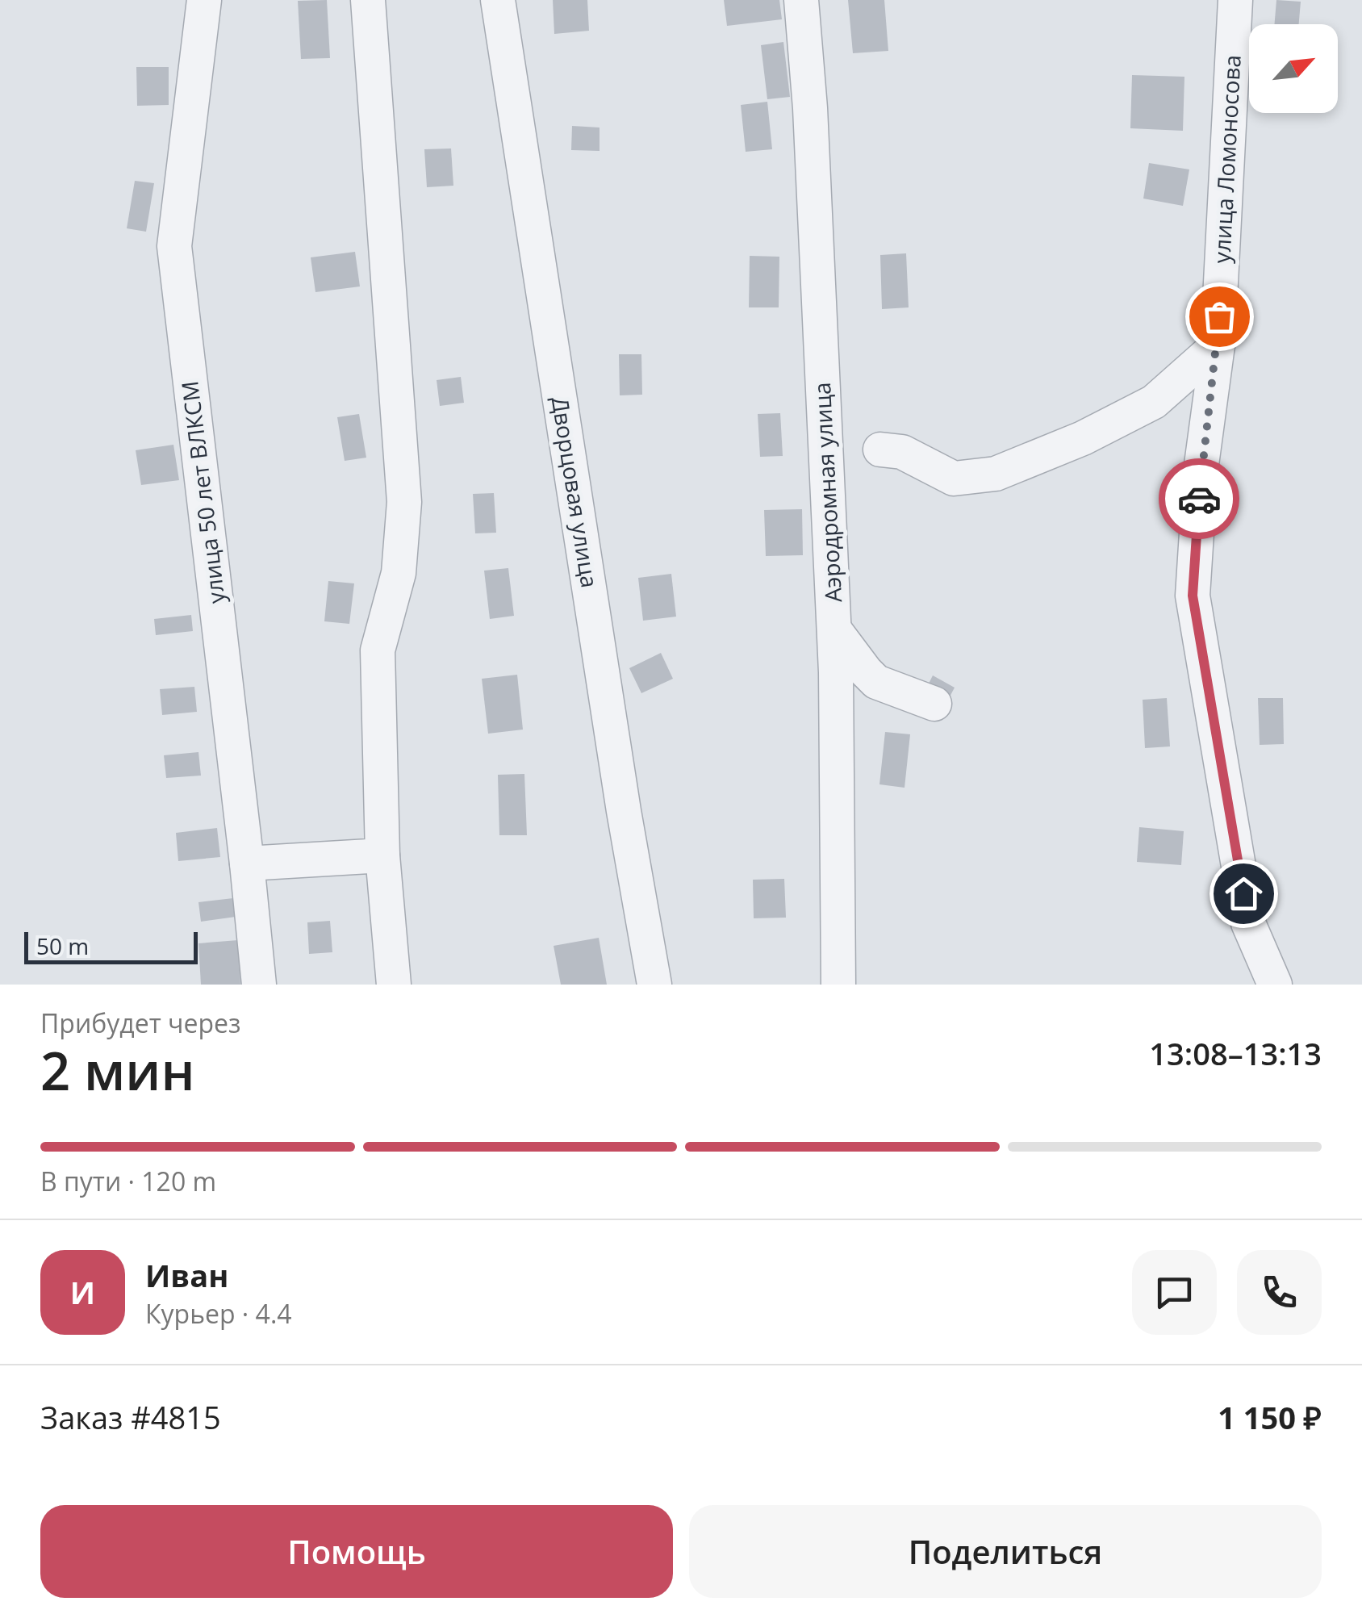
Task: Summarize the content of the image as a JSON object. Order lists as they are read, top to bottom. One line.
{"streets":{"street":["улица Ломоносова","улица 50 лет ВЛКСМ","Дворцовая улица","Аэродромная улица"]},"scale_bar":"50 m","north":"top right","page":{"scale":"50 m","heading":["2 мин","Прибудет через","13:08–13:13"],"panel":["Иван","Курьер · 4.4","Заказ #4815","1 150 ₽"],"bar":"В пути · 120 m","round":"И","buttons":["Помощь","Поделиться"]}}
